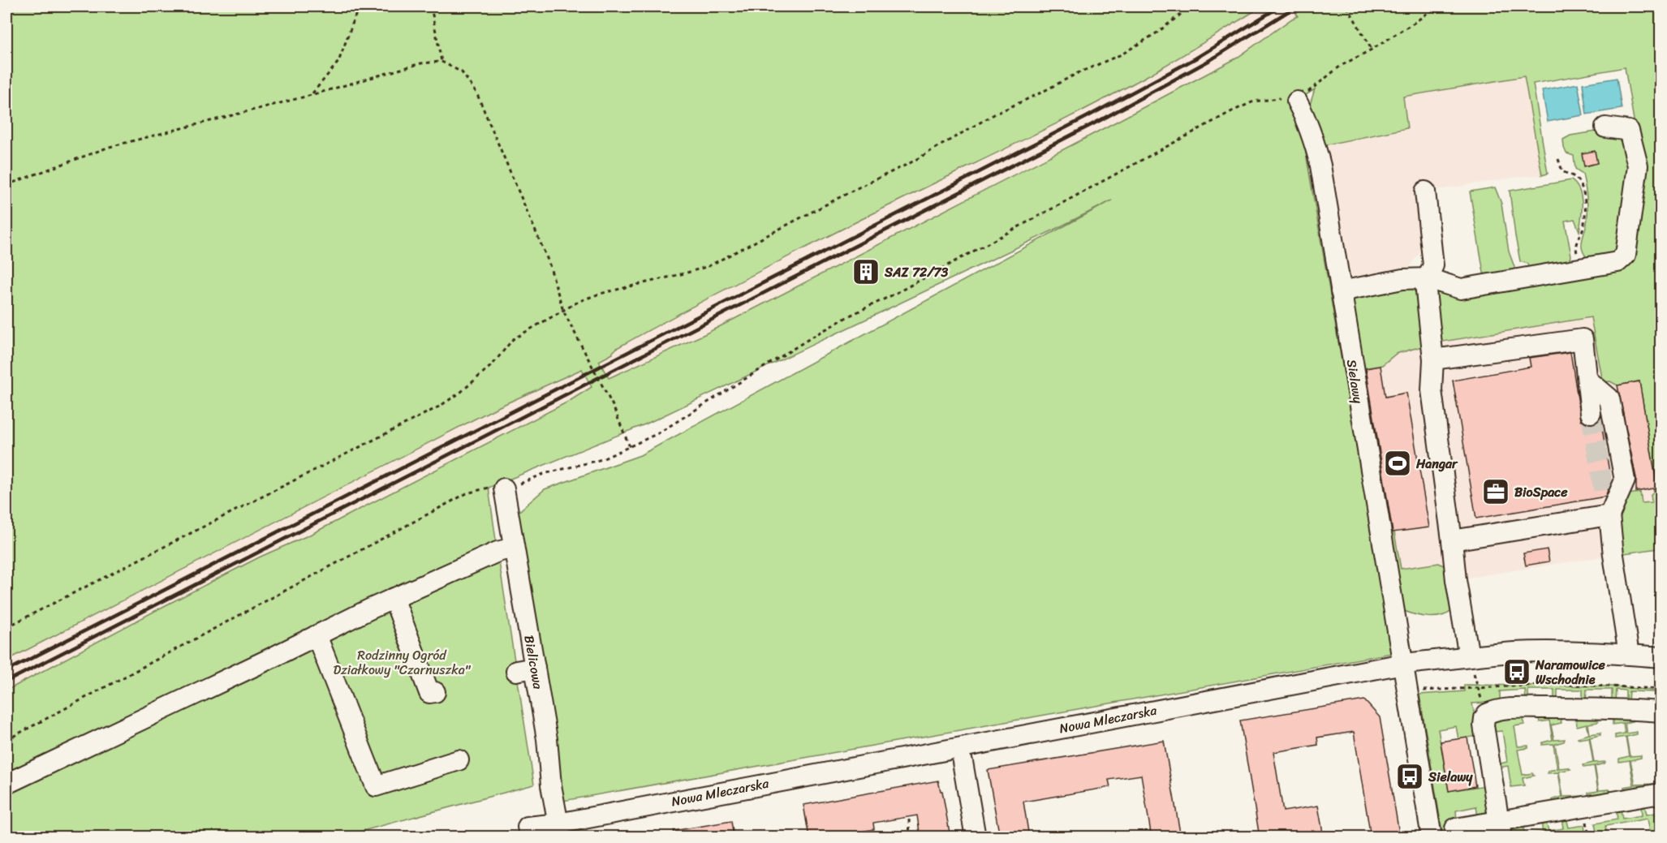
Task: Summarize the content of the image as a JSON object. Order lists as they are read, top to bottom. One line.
{"streets":{"street":["Sielawy","Bielicowa","Nowa Mleczarska"]},"crossings":[["Sielawy","Nowa Mleczarska"],["Bielicowa","Nowa Mleczarska"]],"parks":["Rodzinny Ogród Działkowy \"Czarnuszka\""],"places":{"building":["SAZ 72/73"],"sports":["Hangar"],"office":["BioSpace"],"bus stop":["Naramowice Wschodnie","Sielawy"]}}
